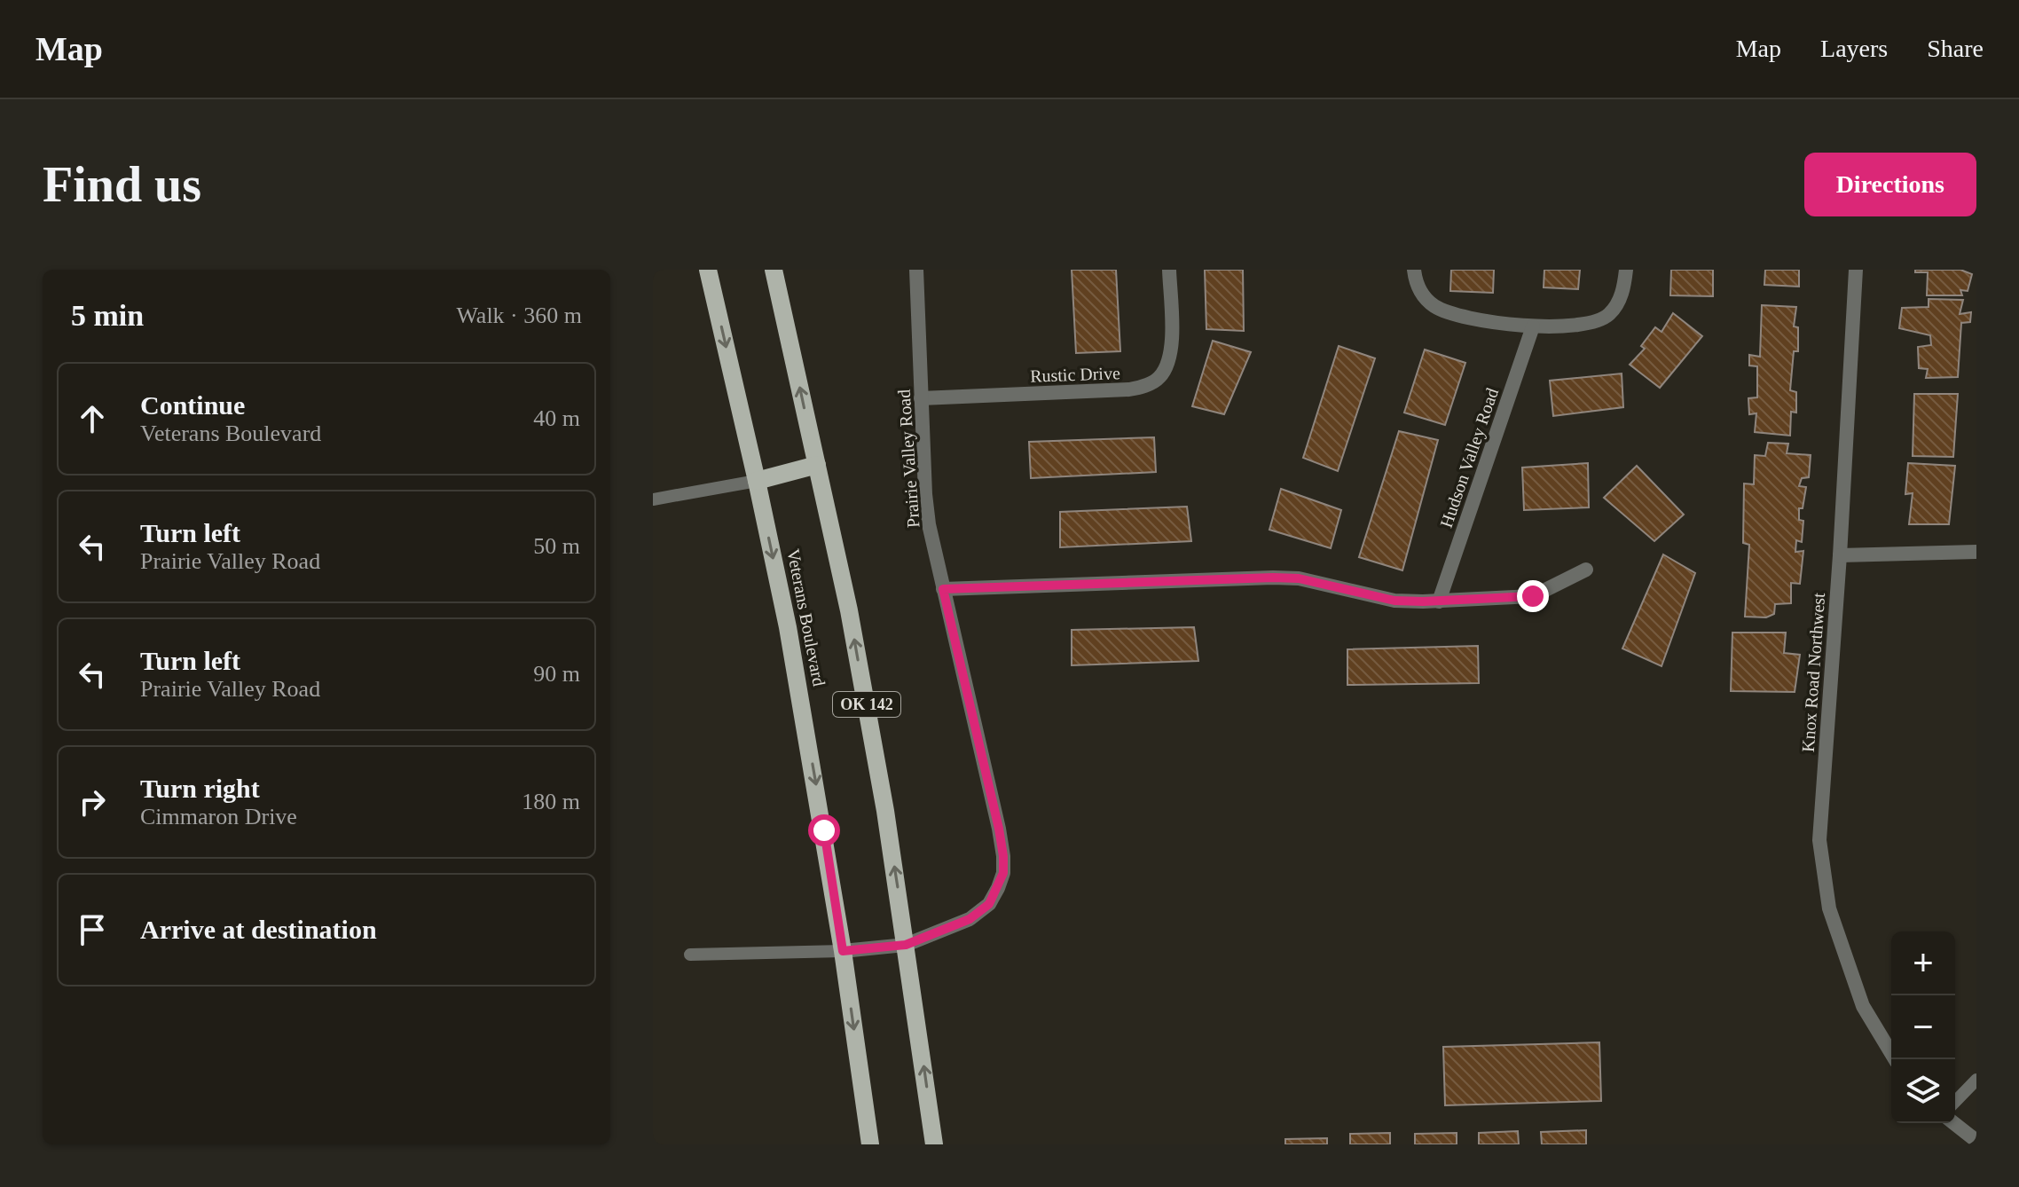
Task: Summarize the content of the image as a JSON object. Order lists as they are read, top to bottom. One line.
{"streets":{"main road":["Veterans Boulevard","OK 142"],"street":["Rustic Drive","Hudson Valley Road","Prairie Valley Road","Knox Road Northwest"]},"crossings":[["Rustic Drive","Prairie Valley Road"],["Prairie Valley Road","Veterans Boulevard"],["Prairie Valley Road","OK 142"]],"page":{"header":"Map","nav":["Map","Layers","Share"],"buttons":"Directions","title":"Find us","heading":["5 min","Walk · 360 m"],"list":[["Continue","Veterans Boulevard","40 m"],["Turn left","Prairie Valley Road","50 m"],["Turn left","Prairie Valley Road","90 m"],["Turn right","Cimmaron Drive","180 m"],"Arrive at destination"],"map_buttons":["+","−"]}}
